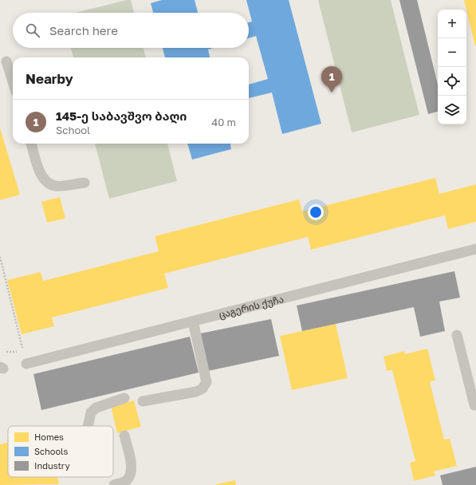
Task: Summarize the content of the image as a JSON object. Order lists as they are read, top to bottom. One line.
{"streets":{"lane":["ცაგერის ქუჩა"]},"legend":["Homes","Schools","Industry"],"page":{"map_buttons":["+","−"],"search":"Search here","heading":"Nearby","pins":"1","list":[{"mark":"1","name":"145-ე საბავშვო ბაღი","note":"School","value":"40 m"}]}}
